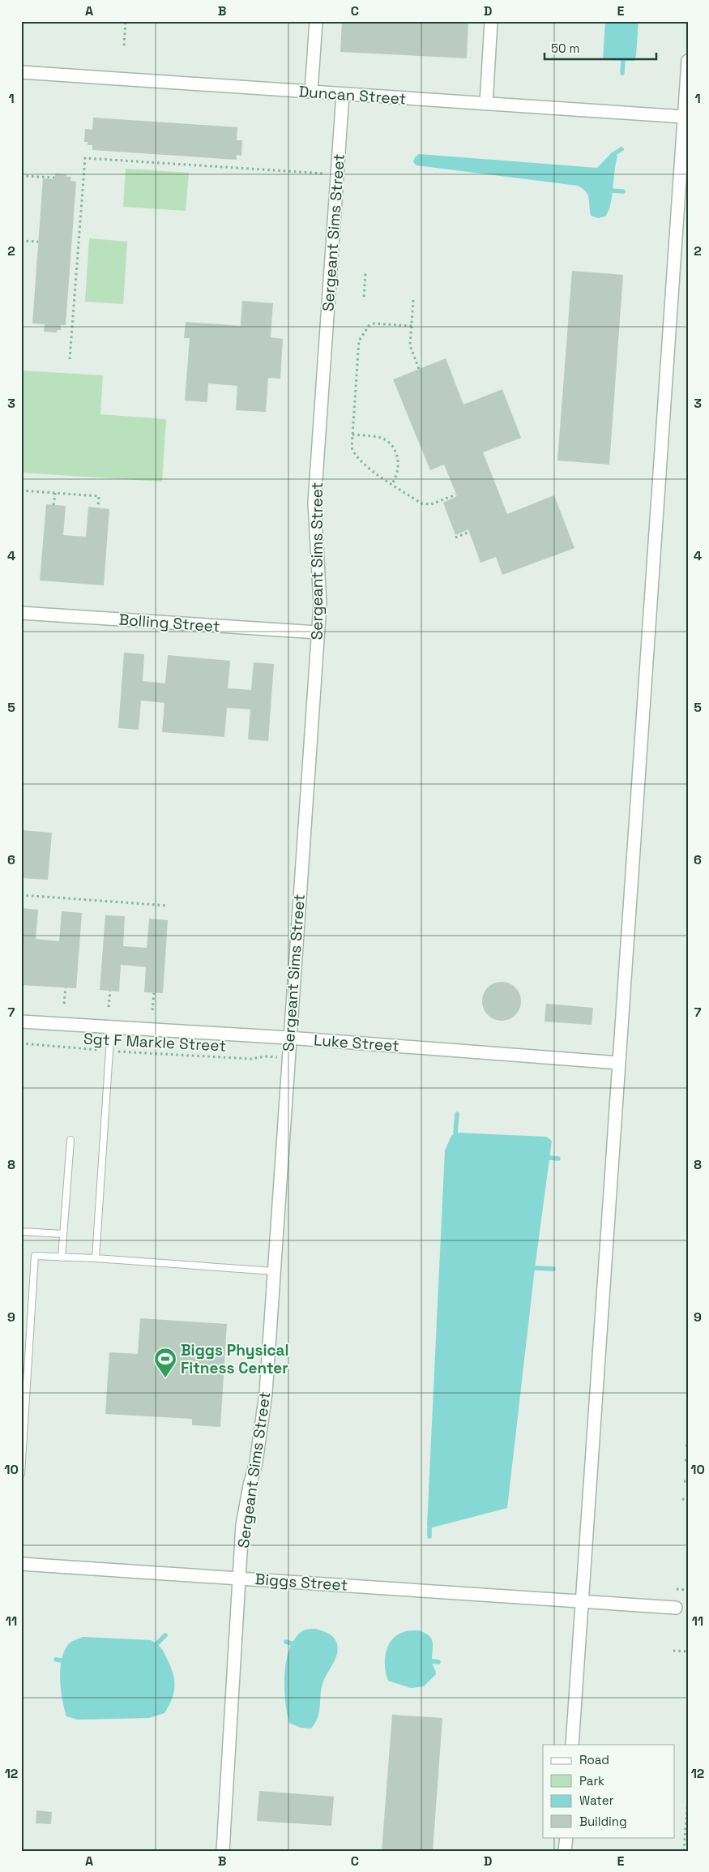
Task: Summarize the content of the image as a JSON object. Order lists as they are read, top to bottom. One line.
{"streets":{"street":["Duncan Street","Sergeant Sims Street","Bolling Street","Luke Street","Biggs Street"],"path":["Sgt F Markle Street"]},"crossings":[["Duncan Street","Sergeant Sims Street"],["Sergeant Sims Street","Bolling Street"],["Sergeant Sims Street","Sgt F Markle Street"],["Sergeant Sims Street","Luke Street"],["Sergeant Sims Street","Biggs Street"]],"places":{"sports":["Biggs Physical Fitness Center"]},"legend":["Road","Park","Water","Building"],"scale_bar":"50 m","grid":{"columns":["A","B","C","D","E"],"rows":["1","2","3","4","5","6","7","8","9","10","11","12"]}}
